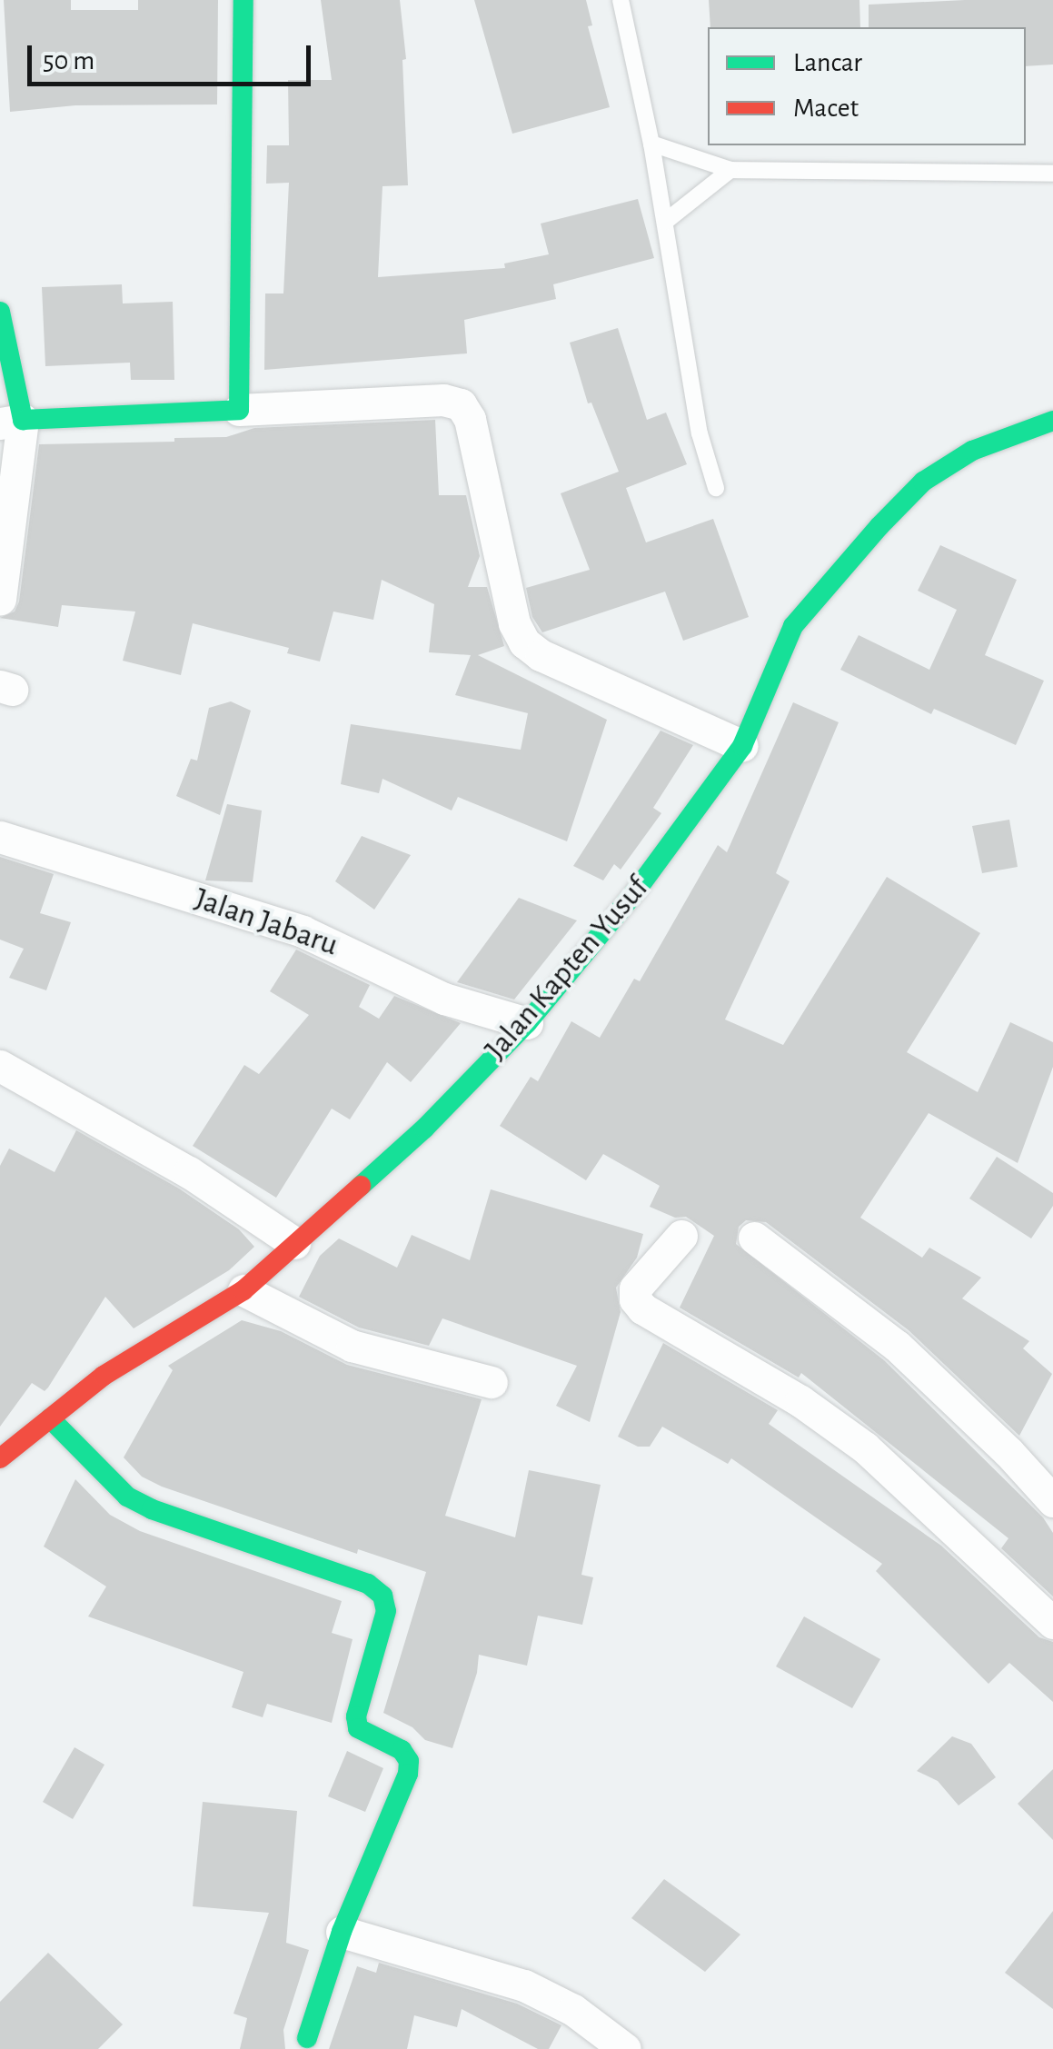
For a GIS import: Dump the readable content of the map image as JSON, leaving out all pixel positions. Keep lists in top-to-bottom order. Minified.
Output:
{"streets":{"street":["Jalan Jabaru","Jalan Kapten Yusuf"]},"crossings":[["Jalan Jabaru","Jalan Kapten Yusuf"]],"legend":["Lancar","Macet"],"scale_bar":"50 m"}
